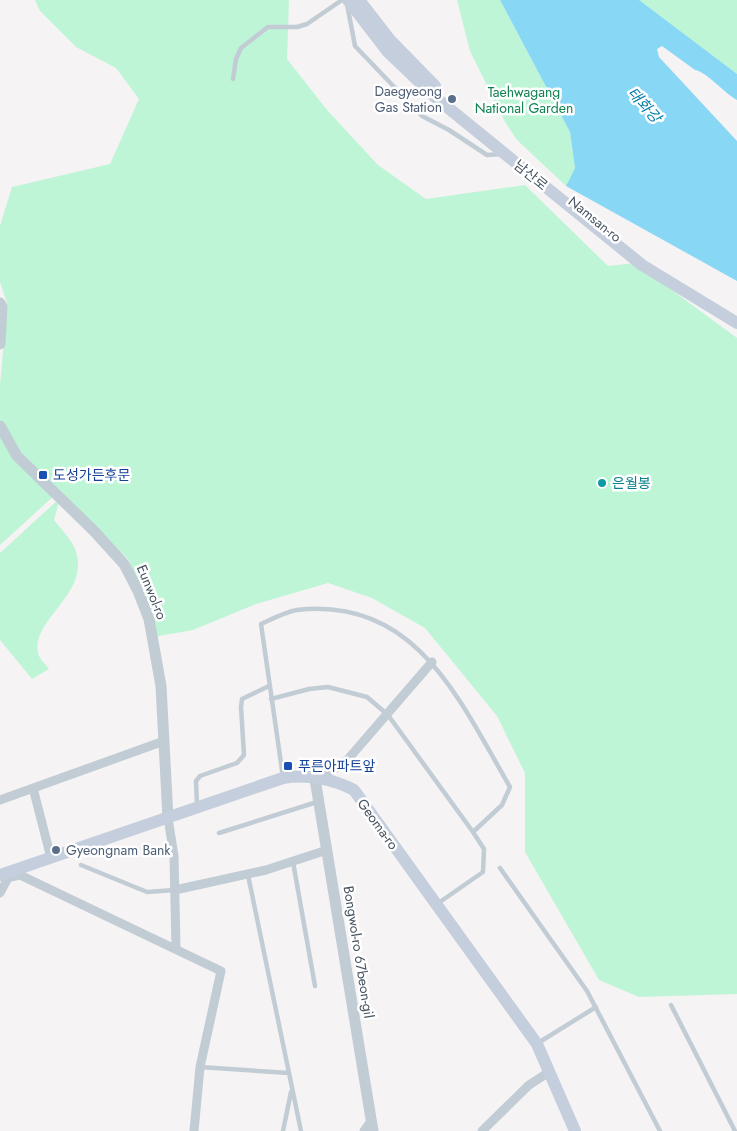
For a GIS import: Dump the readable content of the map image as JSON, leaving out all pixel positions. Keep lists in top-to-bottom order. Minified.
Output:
{"streets":{"main road":["남산로","Namsan-ro","Geoma-ro"],"street":["Eunwol-ro","Bongwol-ro 67beon-gil"]},"crossings":[["Eunwol-ro","Geoma-ro"],["Geoma-ro","Bongwol-ro 67beon-gil"]],"water":["태화강"],"parks":["Taehwagang National Garden"],"places":{"other":["Daegyeong Gas Station","은월봉","Gyeongnam Bank"],"transit":["도성가든후문","푸른아파트앞"]}}
